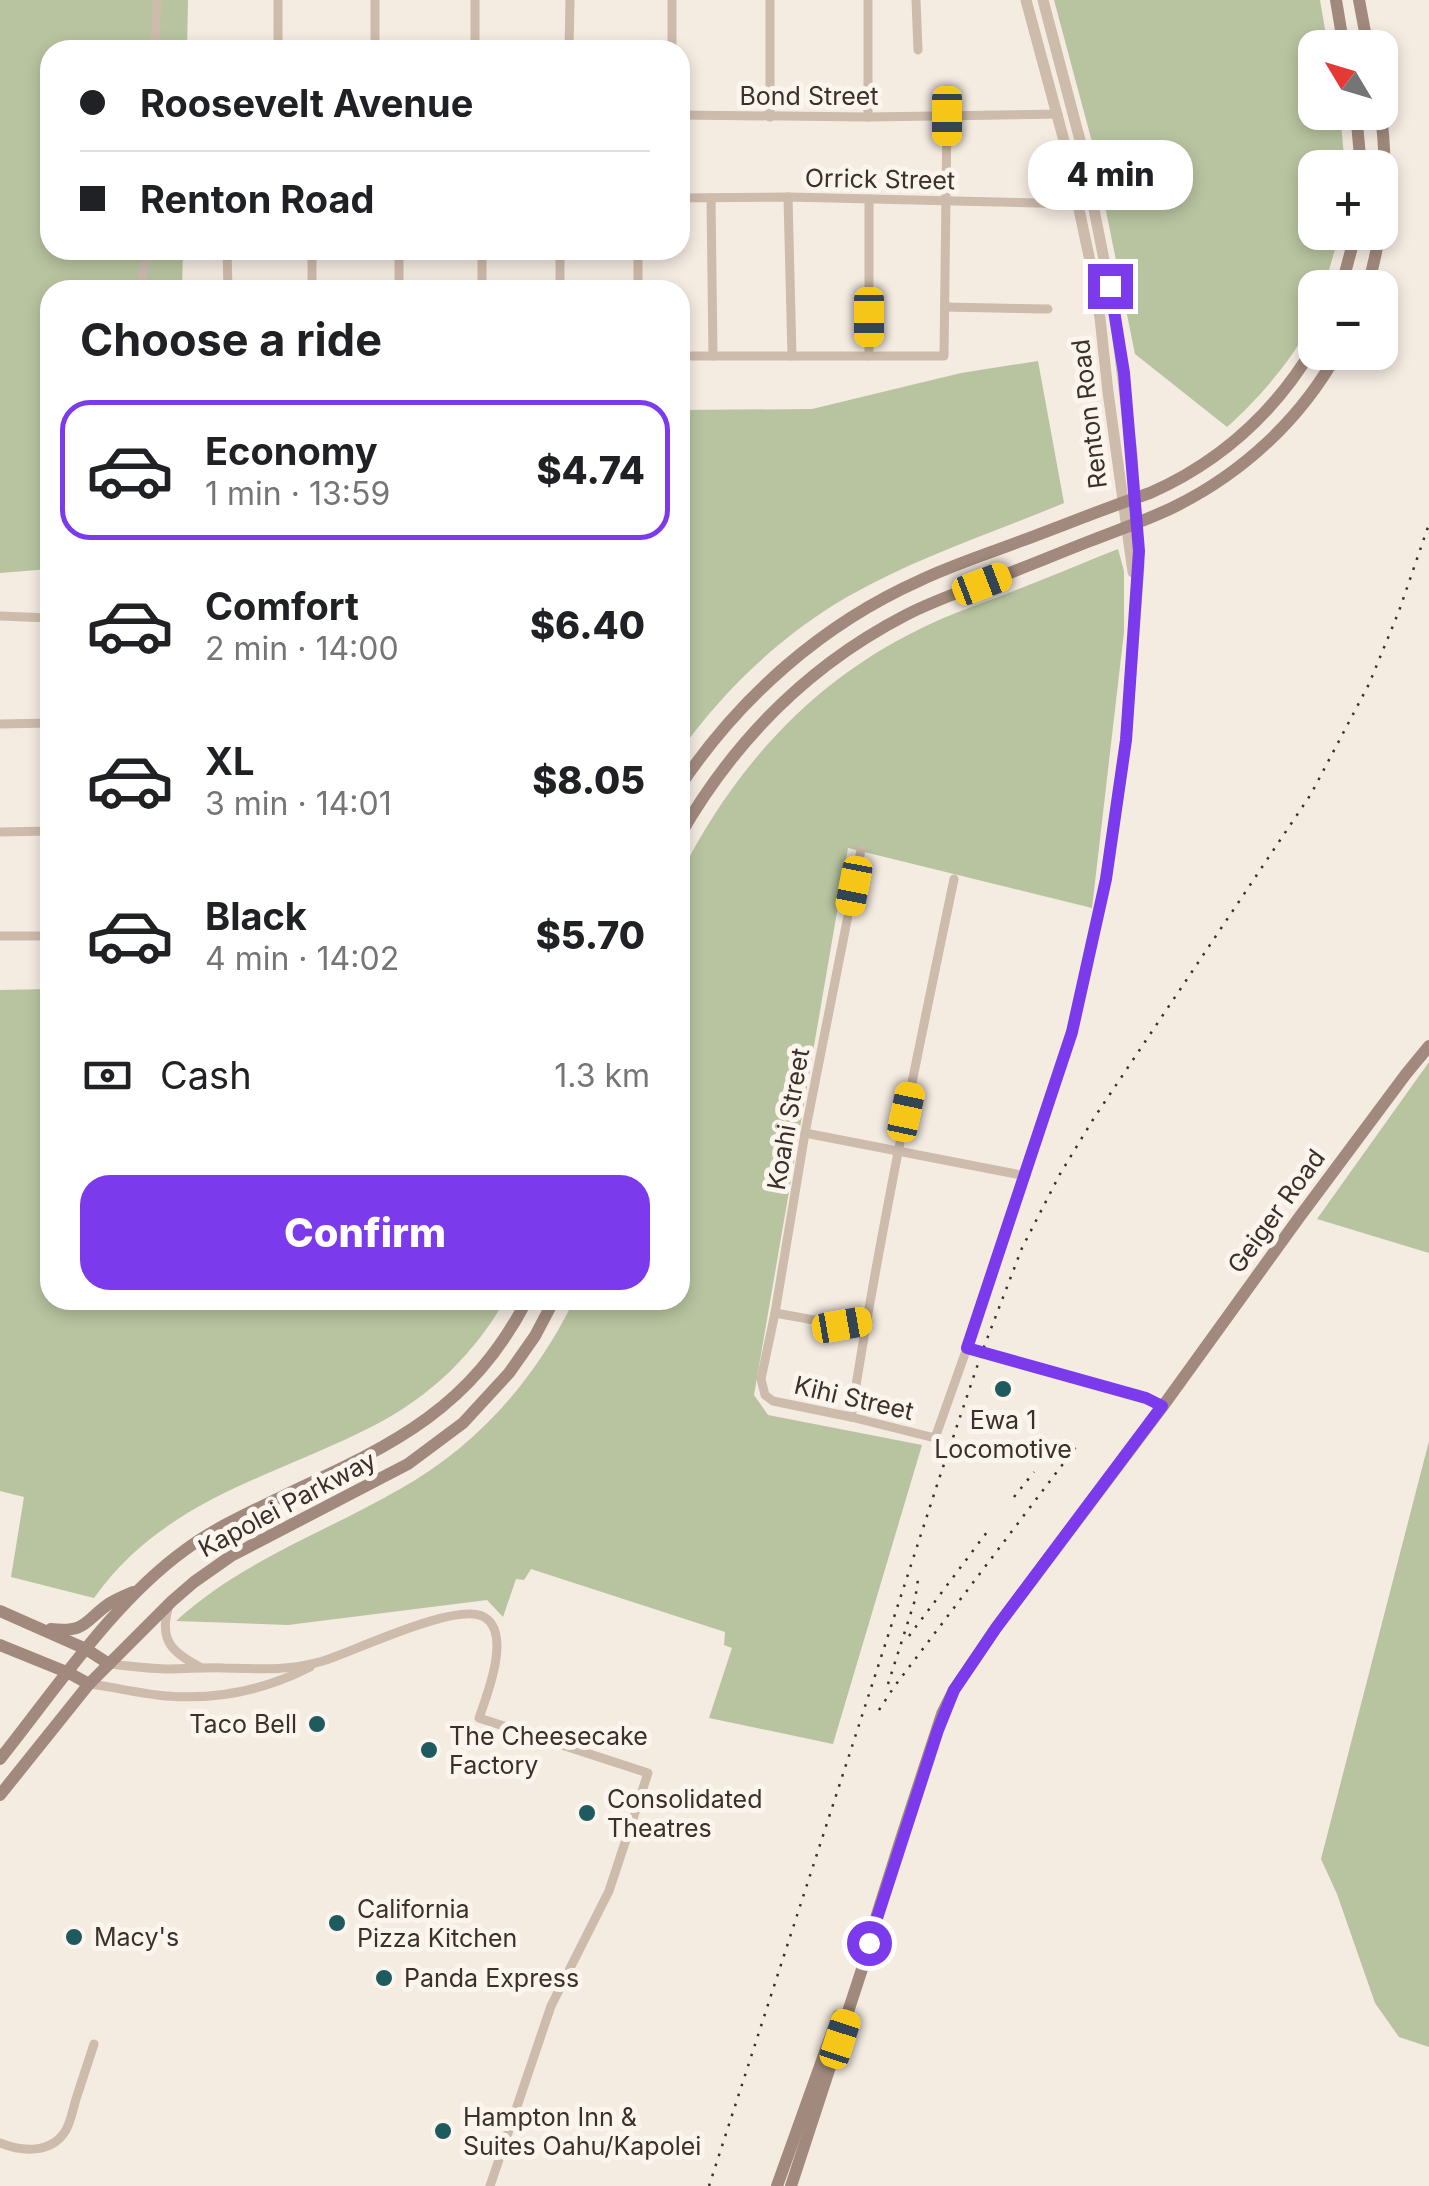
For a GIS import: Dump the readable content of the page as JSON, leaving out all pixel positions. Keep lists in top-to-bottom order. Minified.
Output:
{"streets":{"main road":["Geiger Road","Kapolei Parkway"],"street":["Bond Street","Orrick Street","Renton Road","Koahi Street","Kihi Street"]},"crossings":[["Bond Street","Renton Road"],["Orrick Street","Renton Road"],["Renton Road","Kihi Street"],["Koahi Street","Kihi Street"]],"places":["Ewa 1 Locomotive","Taco Bell","The Cheesecake Factory","Consolidated Theatres","California Pizza Kitchen","Macy's","Panda Express","Hampton Inn & Suites Oahu/Kapolei"],"north":"top left","page":{"map_buttons":["+","−"],"banner":["Roosevelt Avenue","Renton Road"],"bubble":"4 min","heading":"Choose a ride","list":[{"name":"Economy","note":"1 min · 13:59","value":"$4.74"},{"name":"Comfort","note":"2 min · 14:00","value":"$6.40"},{"name":"XL","note":"3 min · 14:01","value":"$8.05"},{"name":"Black","note":"4 min · 14:02","value":"$5.70"}],"pay":["Cash","1.3 km"],"buttons":"Confirm"}}
